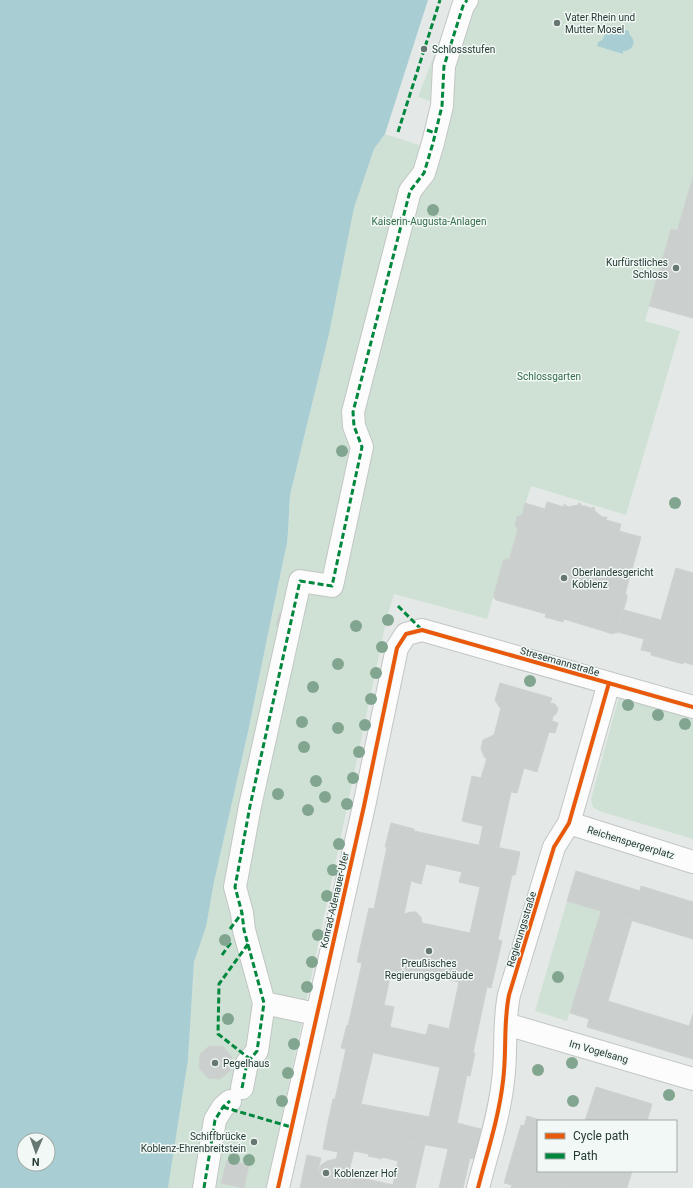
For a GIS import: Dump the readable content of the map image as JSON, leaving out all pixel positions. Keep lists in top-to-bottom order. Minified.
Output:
{"streets":{"street":["Stresemannstraße","Reichenspergerplatz","Konrad-Adenauer-Ufer","Regierungsstraße","Im Vogelsang"]},"crossings":[["Stresemannstraße","Konrad-Adenauer-Ufer"],["Stresemannstraße","Regierungsstraße"],["Reichenspergerplatz","Regierungsstraße"],["Regierungsstraße","Im Vogelsang"]],"parks":["Kaiserin-Augusta-Anlagen","Schlossgarten"],"places":["Vater Rhein und Mutter Mosel","Schlossstufen","Kurfürstliches Schloss","Oberlandesgericht Koblenz","Preußisches Regierungsgebäude","Pegelhaus","Schiffbrücke Koblenz-Ehrenbreitstein","Koblenzer Hof"],"legend":["Cycle path","Path"],"north":"bottom"}
